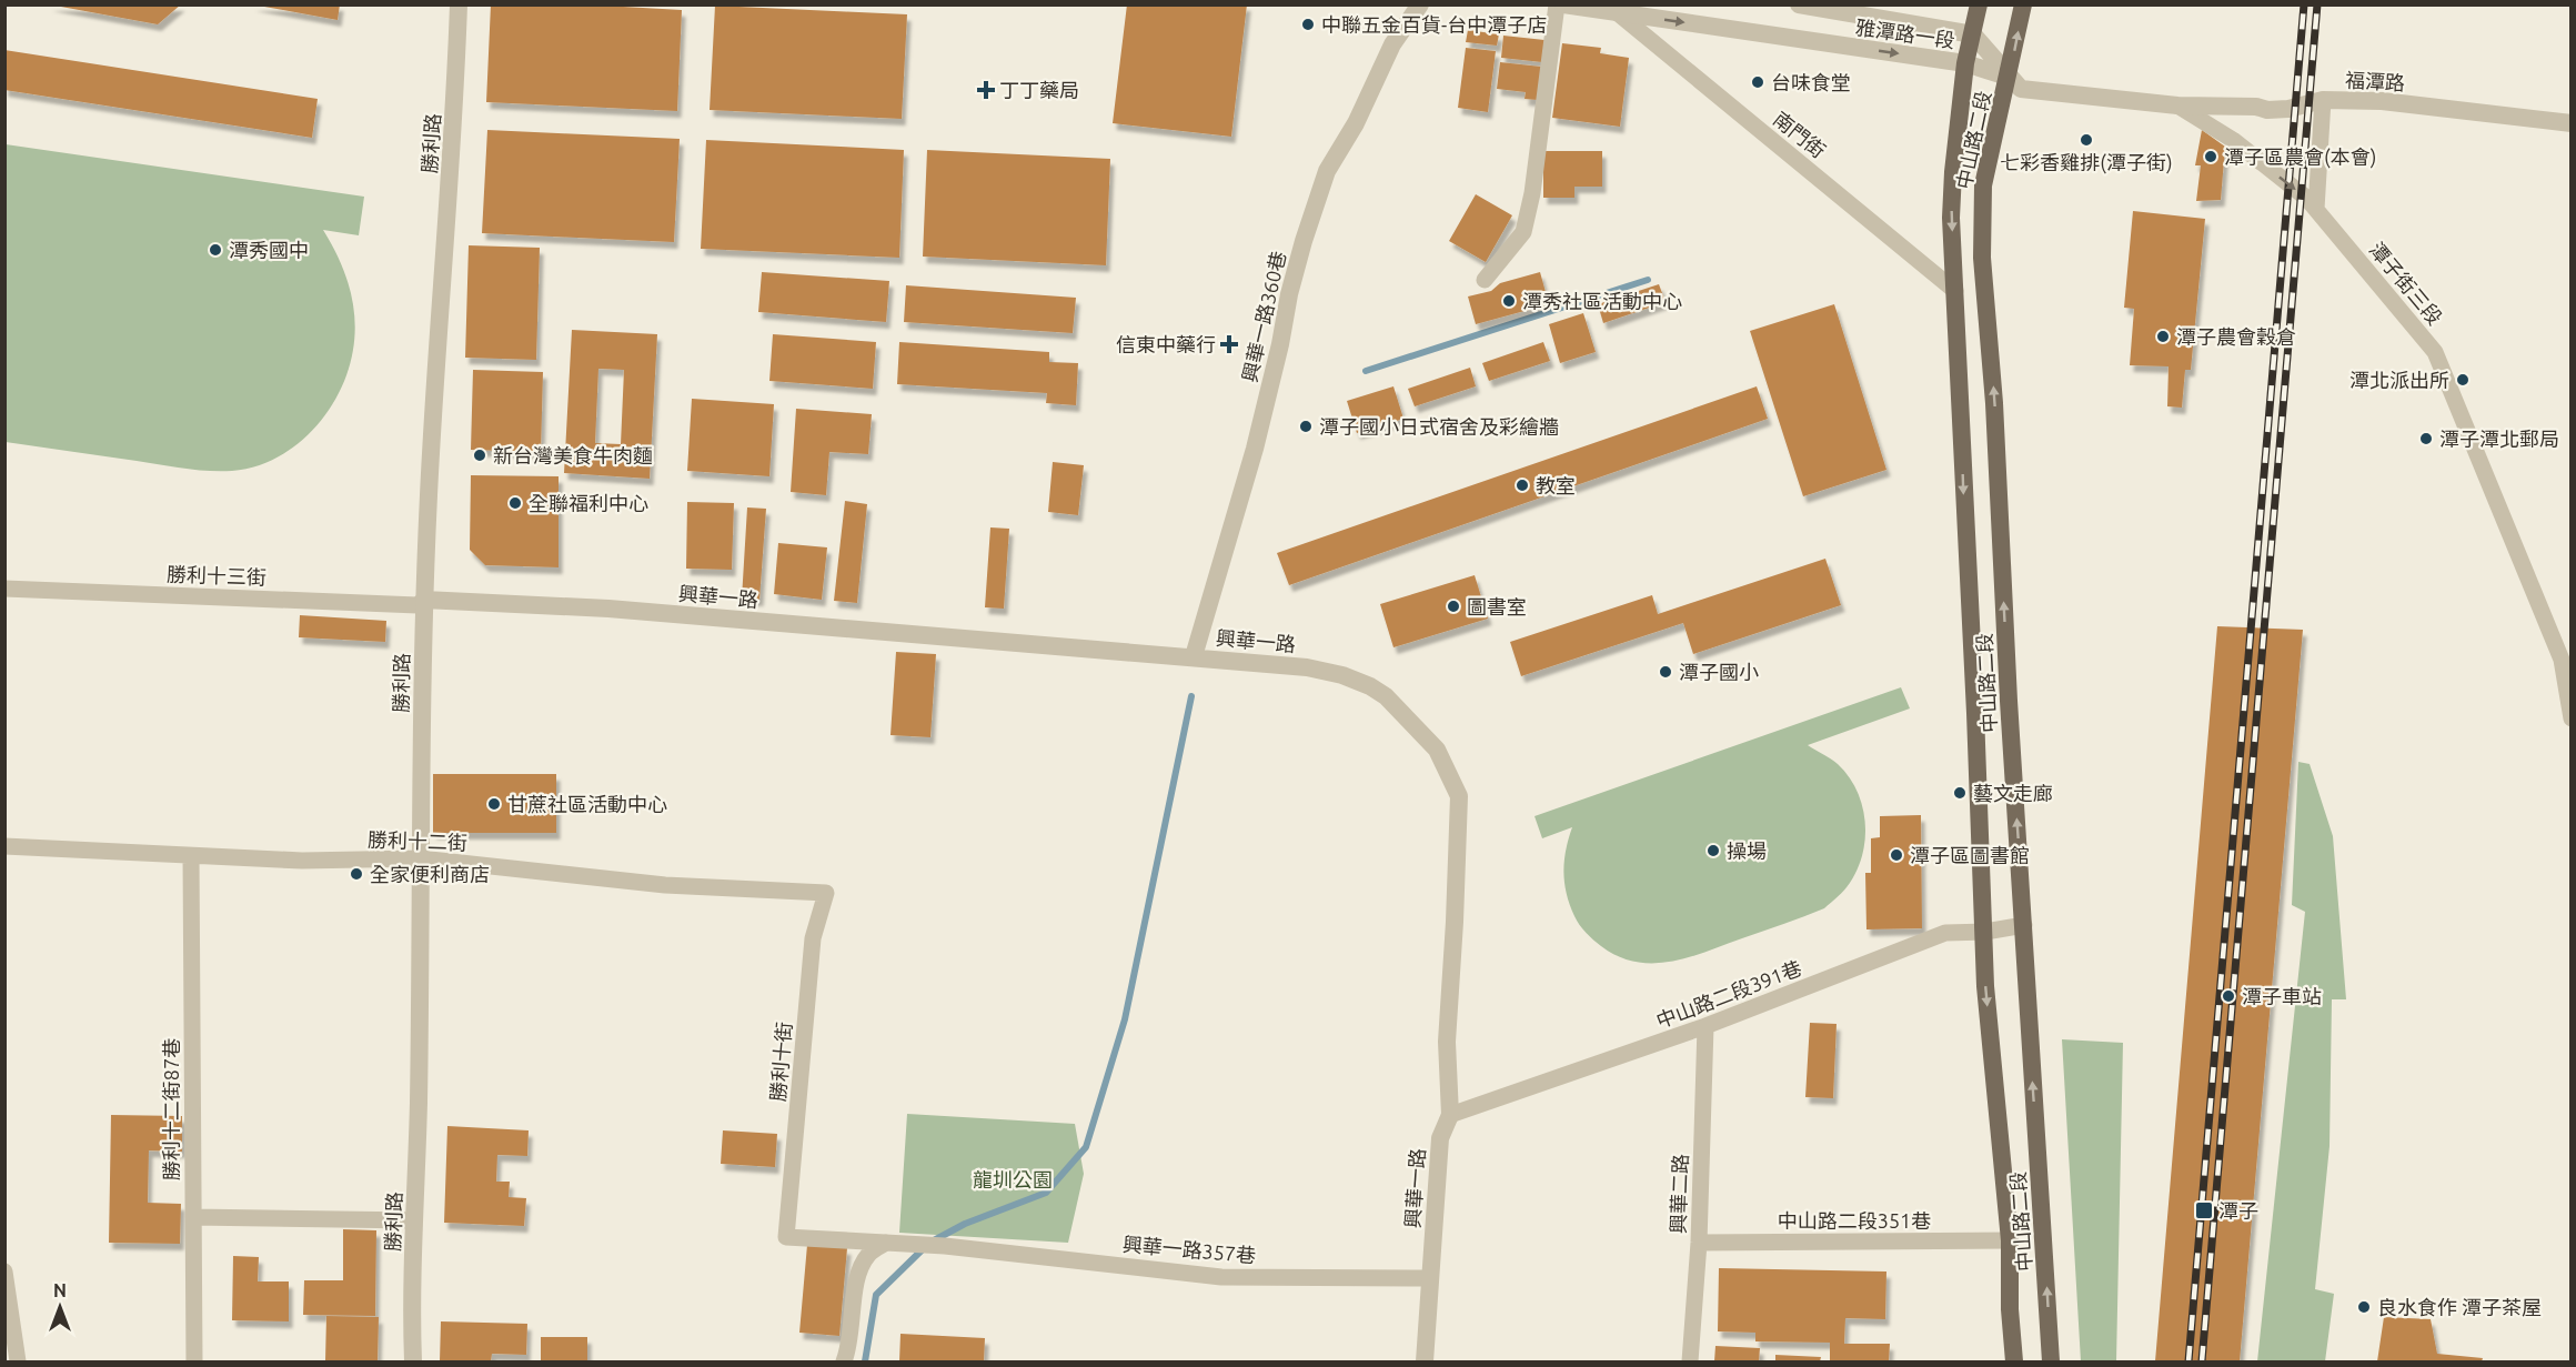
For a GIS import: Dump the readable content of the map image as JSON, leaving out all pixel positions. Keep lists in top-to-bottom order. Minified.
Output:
{"streets":{"main road":["中山路二段"],"street":["雅潭路一段","福潭路","南門街","勝利路","潭子街三段","興華一路360巷","勝利十三街","興華一路","勝利十二街","中山路二段391巷","勝利十街","勝利十二街87巷","興華二路","中山路二段351巷","興華一路357巷"]},"crossings":[["雅潭路一段","南門街"],["雅潭路一段","中山路二段"],["雅潭路一段","潭子街三段"],["福潭路","潭子街三段"],["南門街","中山路二段"],["中山路二段","潭子街三段"],["中山路二段","中山路二段391巷"],["中山路二段","中山路二段351巷"],["勝利路","勝利十三街"],["勝利路","興華一路"],["勝利路","勝利十二街"],["興華一路360巷","興華一路"],["勝利十三街","興華一路"],["興華一路","中山路二段391巷"],["興華一路","興華一路357巷"],["勝利十二街","勝利十街"],["勝利十二街","勝利十二街87巷"],["中山路二段391巷","興華二路"],["勝利十街","興華一路357巷"],["興華二路","中山路二段351巷"]],"parks":["龍圳公園"],"places":{"other":["中聯五金百貨-台中潭子店","台味食堂","七彩香雞排(潭子街)","潭子區農會(本會)","潭秀國中","潭秀社區活動中心","潭子農會穀倉","潭北派出所","潭子國小日式宿舍及彩繪牆","潭子潭北郵局","新台灣美食牛肉麵","教室","全聯福利中心","圖書室","潭子國小","藝文走廊","甘蔗社區活動中心","操場","潭子區圖書館","全家便利商店","潭子車站","良水食作 潭子茶屋"],"health":["丁丁藥局","信東中藥行"],"transit":["潭子"]},"north":"top"}
